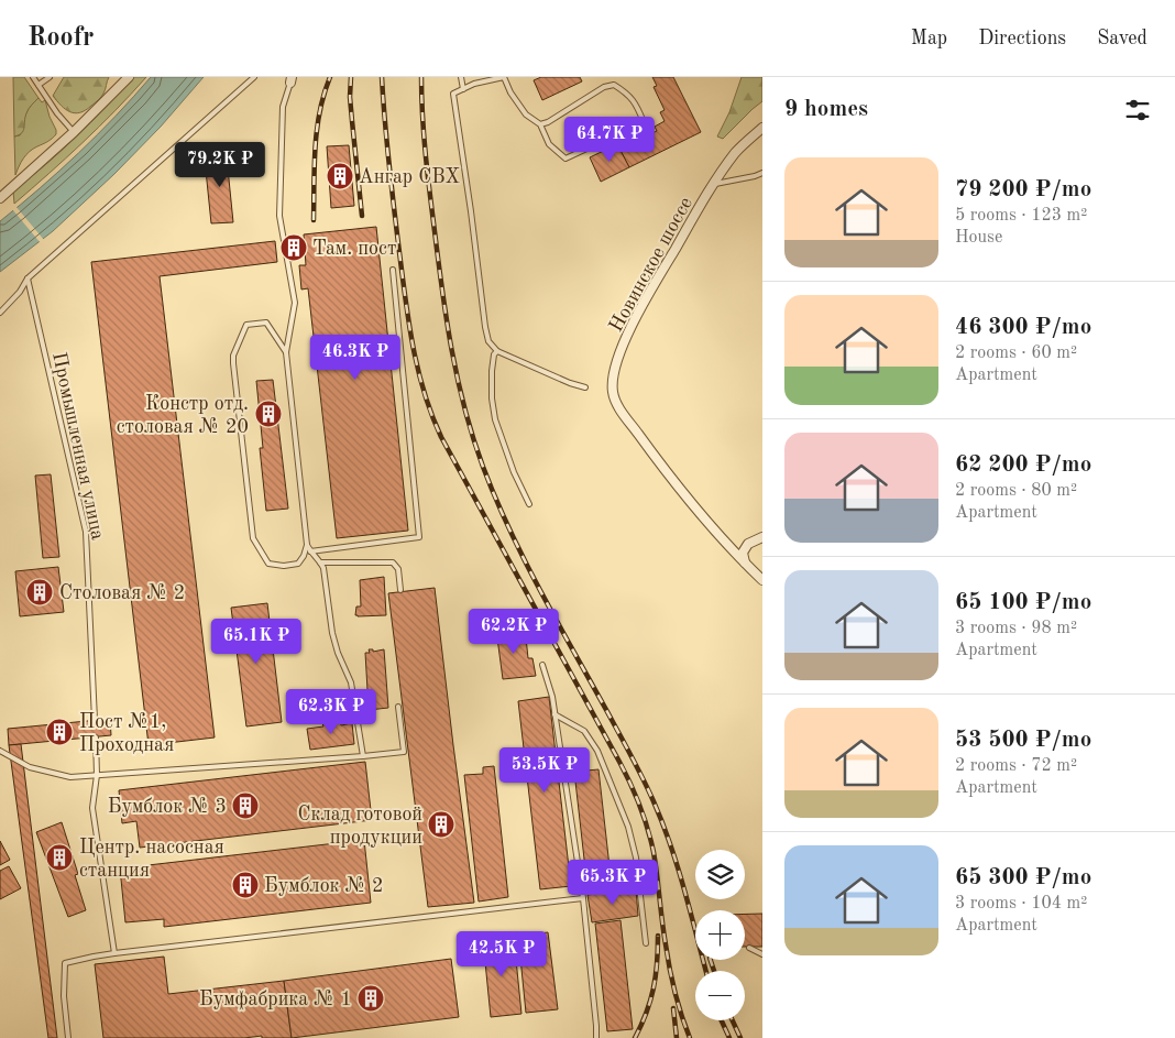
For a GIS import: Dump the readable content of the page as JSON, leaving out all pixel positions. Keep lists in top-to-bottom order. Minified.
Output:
{"streets":{"street":["Новинское шоссе"],"lane":["Промышленная улица"]},"places":{"building":["Ангар СВХ","Там. пост","Констр отд. столовая № 20","Столовая № 2","Пост №1, Проходная","Бумблок № 3","Склад готовой продукции","Центр. насосная станция","Бумблок № 2","Бумфабрика № 1"]},"page":{"header":"Roofr","nav":["Map","Directions","Saved"],"heading":"9 homes","price":["64.7K ₽","79.2K ₽","46.3K ₽","62.2K ₽","65.1K ₽","62.3K ₽","53.5K ₽","65.3K ₽","42.5K ₽"],"list":[{"name":"79 200 ₽/mo","note":"5 rooms · 123 m² · House"},{"name":"46 300 ₽/mo","note":"2 rooms · 60 m² · Apartment"},{"name":"62 200 ₽/mo","note":"2 rooms · 80 m² · Apartment"},{"name":"65 100 ₽/mo","note":"3 rooms · 98 m² · Apartment"},{"name":"53 500 ₽/mo","note":"2 rooms · 72 m² · Apartment"},{"name":"65 300 ₽/mo","note":"3 rooms · 104 m² · Apartment"}],"map_buttons":["+","−"]}}
